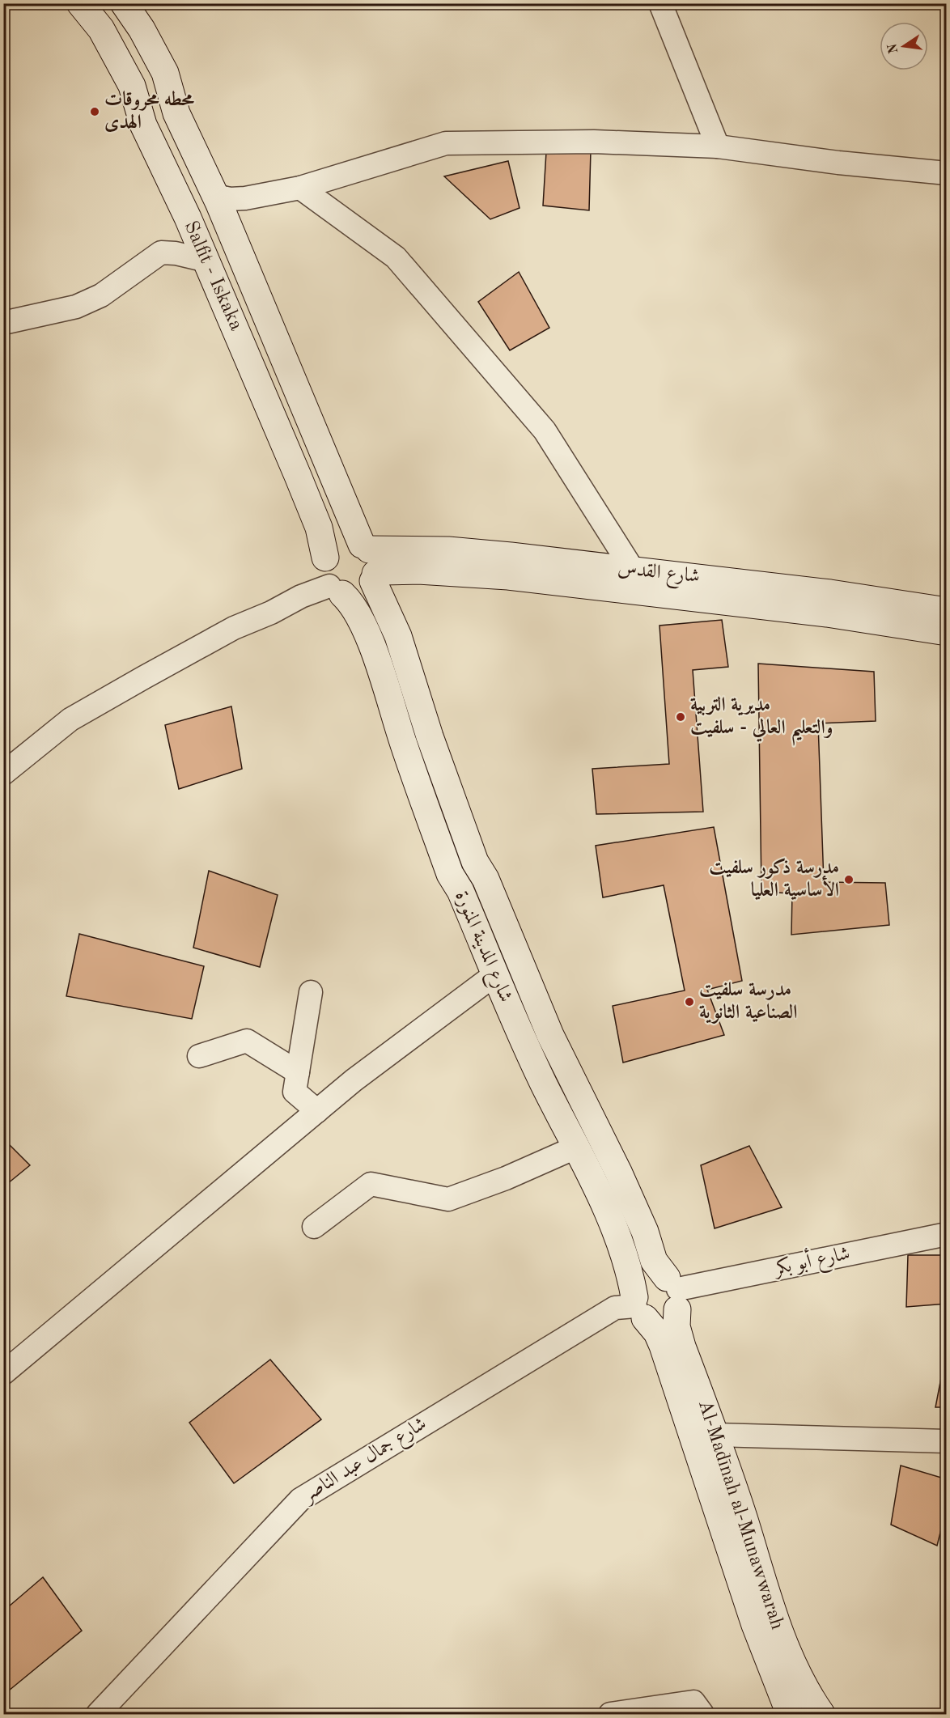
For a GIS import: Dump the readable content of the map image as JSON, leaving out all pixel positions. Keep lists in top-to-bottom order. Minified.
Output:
{"streets":{"main road":["Salfit - Iskaka","شارع القدس","شارع المدينة المنورة","Al-Madīnah al-Munawwarah"],"street":["شارع أبو بكر","شارع جمال عبد الناصر"]},"crossings":[["Salfit - Iskaka","شارع القدس"],["Salfit - Iskaka","شارع المدينة المنورة"],["شارع القدس","شارع المدينة المنورة"],["شارع المدينة المنورة","شارع أبو بكر"],["شارع المدينة المنورة","شارع جمال عبد الناصر"],["شارع المدينة المنورة","Al-Madīnah al-Munawwarah"],["شارع أبو بكر","شارع جمال عبد الناصر"],["شارع أبو بكر","Al-Madīnah al-Munawwarah"],["شارع جمال عبد الناصر","Al-Madīnah al-Munawwarah"]],"places":["محطه محروقات الهدى","مديرية التربية والتعليم العالي - سلفيت","مدرسة ذكور سلفيت الأساسية العليا","مدرسة سلفيت الصناعية الثانوية"],"north":"left"}
